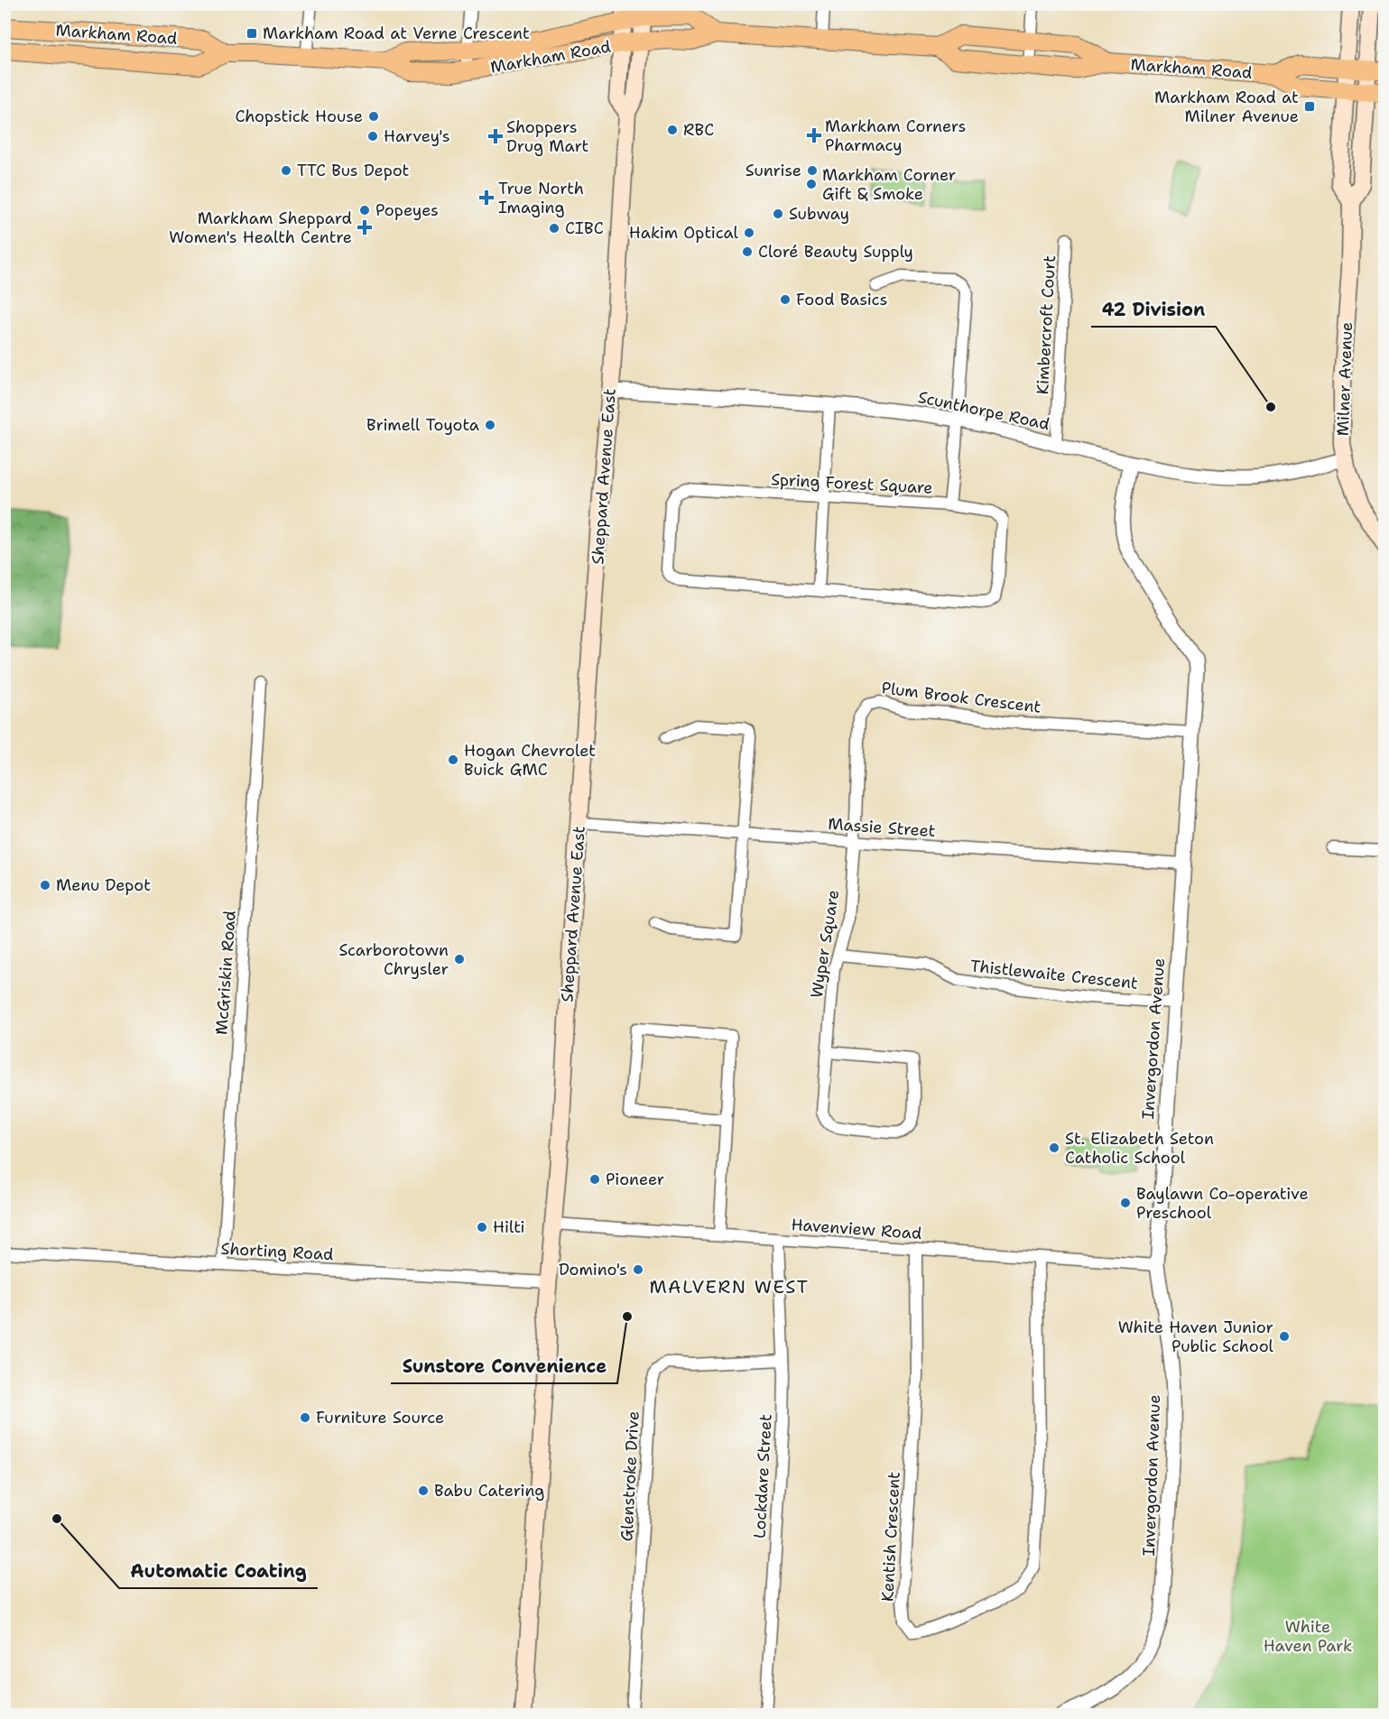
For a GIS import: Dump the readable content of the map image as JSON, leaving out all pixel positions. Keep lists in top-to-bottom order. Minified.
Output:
{"streets":{"main road":["Markham Road","Milner Avenue","Sheppard Avenue East"],"street":["Kimbercroft Court","Scunthorpe Road","Spring Forest Square","Plum Brook Crescent","Massie Street","Wyper Square","McGriskin Road","Thistlewaite Crescent","Invergordon Avenue","Havenview Road","Shorting Road","Glenstroke Drive","Lockdare Street","Kentish Crescent"]},"crossings":[["Markham Road","Milner Avenue"],["Markham Road","Sheppard Avenue East"],["Kimbercroft Court","Scunthorpe Road"],["Milner Avenue","Scunthorpe Road"],["Scunthorpe Road","Sheppard Avenue East"],["Scunthorpe Road","Invergordon Avenue"],["Sheppard Avenue East","Massie Street"],["Sheppard Avenue East","Havenview Road"],["Sheppard Avenue East","Shorting Road"],["Plum Brook Crescent","Massie Street"],["Plum Brook Crescent","Wyper Square"],["Plum Brook Crescent","Invergordon Avenue"],["Massie Street","Wyper Square"],["Massie Street","Invergordon Avenue"],["Wyper Square","Thistlewaite Crescent"],["McGriskin Road","Shorting Road"],["Thistlewaite Crescent","Invergordon Avenue"],["Invergordon Avenue","Havenview Road"],["Havenview Road","Lockdare Street"],["Havenview Road","Kentish Crescent"],["Glenstroke Drive","Lockdare Street"]],"districts":["MALVERN WEST"],"parks":["White Haven Park"],"places":{"transit":["Markham Road at Verne Crescent","Markham Road at Milner Avenue"],"other":["Chopstick House","RBC","Harvey's","TTC Bus Depot","Sunrise","Markham Corner Gift & Smoke","Popeyes","Subway","CIBC","Hakim Optical","Cloré Beauty Supply","Food Basics","42 Division","Brimell Toyota","Hogan Chevrolet Buick GMC","Menu Depot","Scarborotown Chrysler","St. Elizabeth Seton Catholic School","Pioneer","Baylawn Co-operative Preschool","Hilti","Domino's","Sunstore Convenience","White Haven Junior Public School","Furniture Source","Babu Catering","Automatic Coating"],"health":["Markham Corners Pharmacy","Shoppers Drug Mart","True North Imaging","Markham Sheppard Women's Health Centre"]}}
